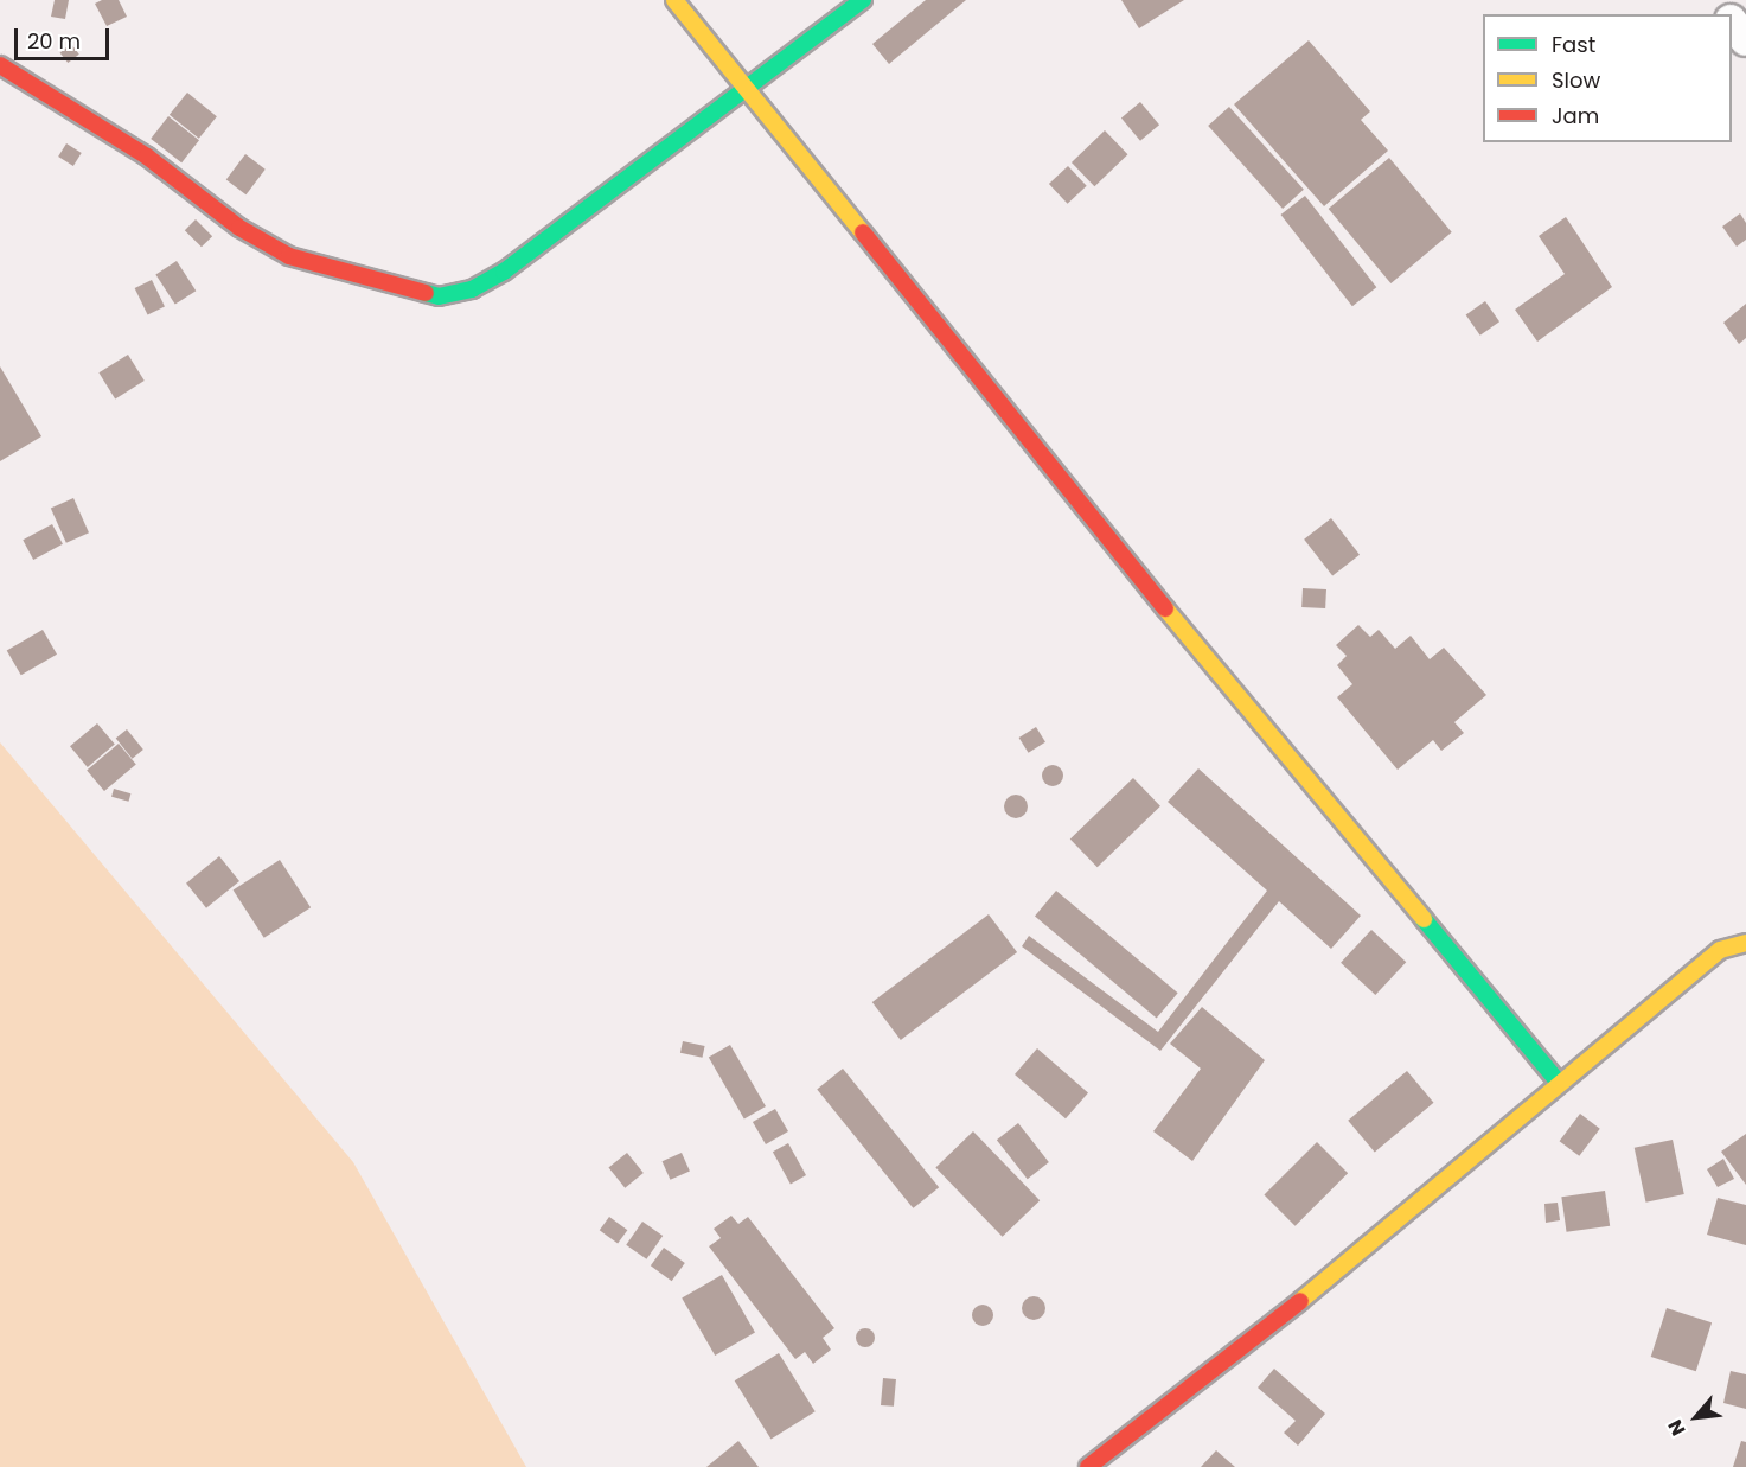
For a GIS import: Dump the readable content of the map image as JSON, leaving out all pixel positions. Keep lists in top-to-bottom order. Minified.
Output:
{"legend":["Fast","Slow","Jam"],"scale_bar":"20 m","north":"bottom left"}
